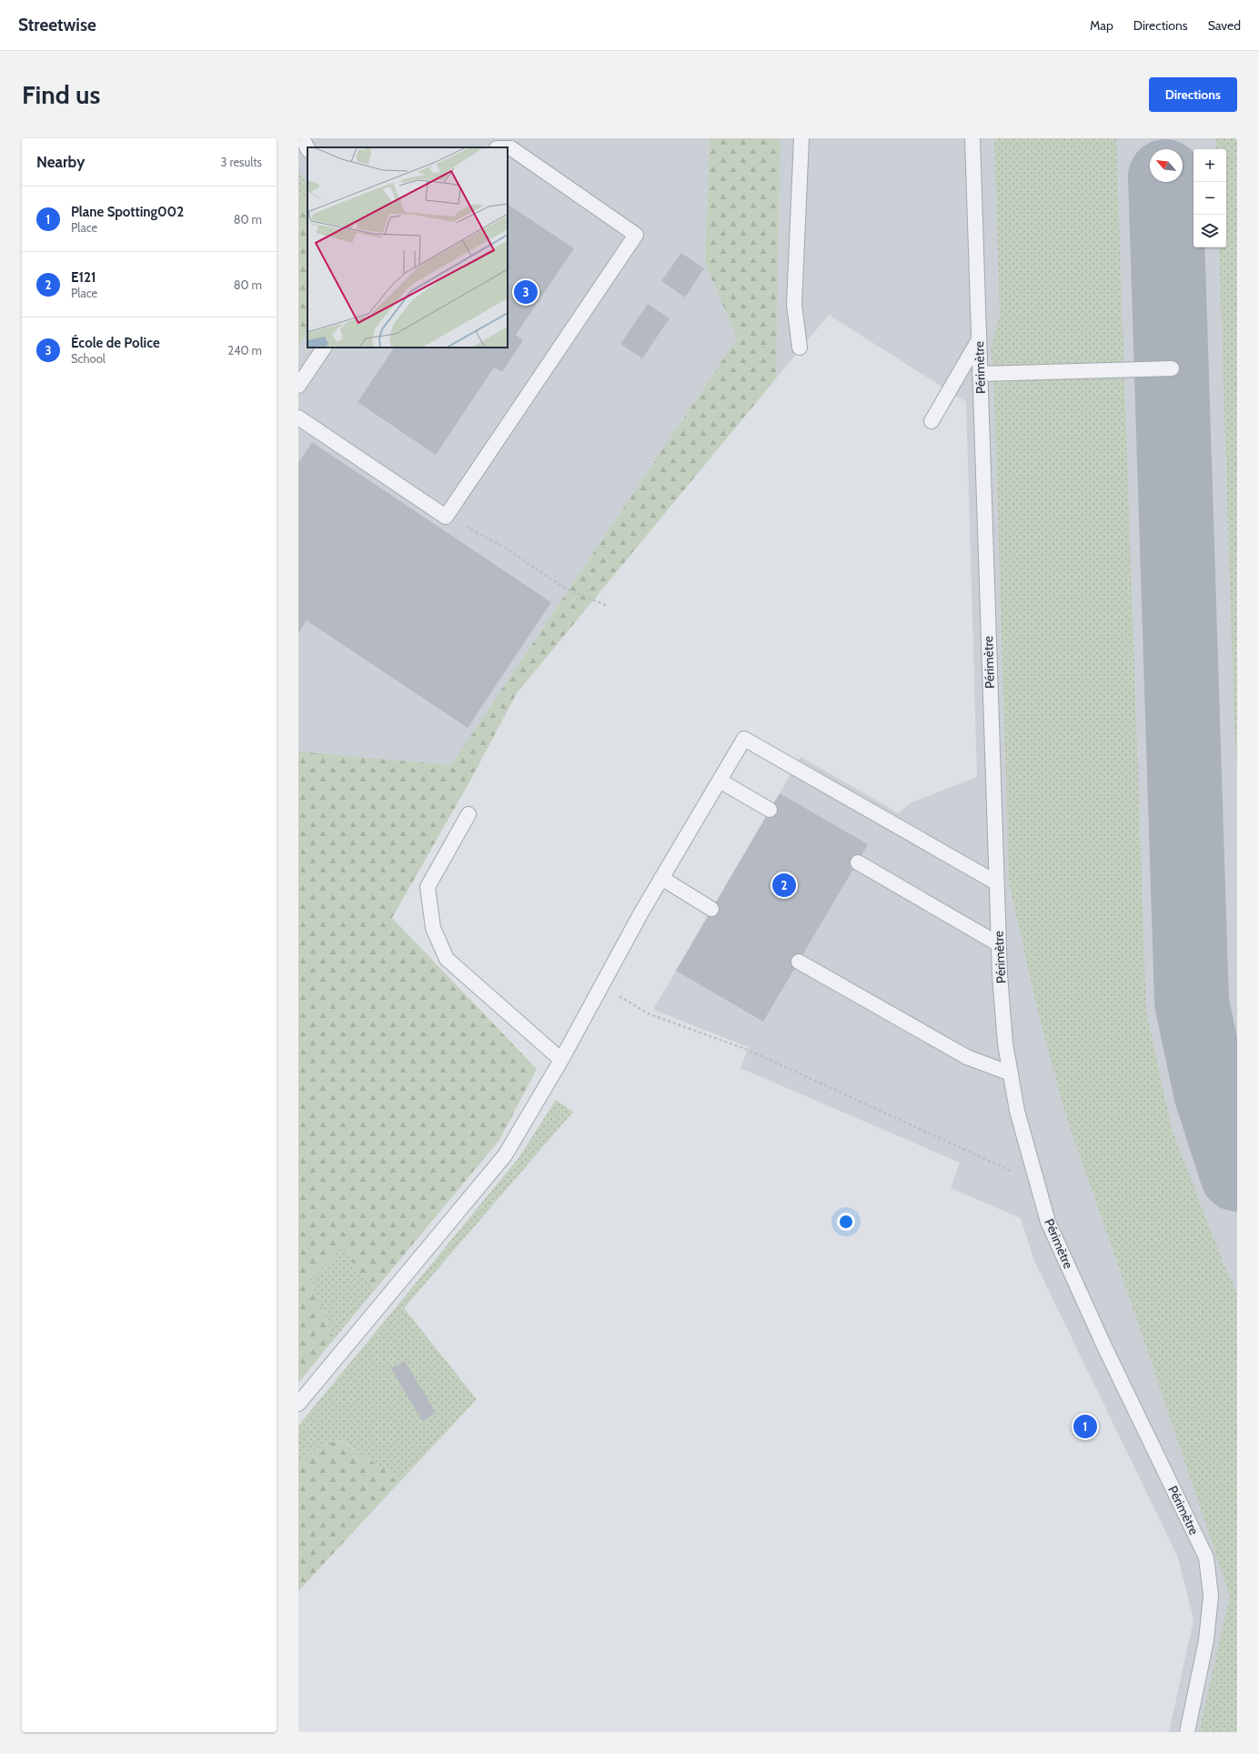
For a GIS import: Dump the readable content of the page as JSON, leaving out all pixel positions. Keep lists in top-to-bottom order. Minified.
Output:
{"streets":{"lane":["Périmètre"]},"north":"top left","page":{"header":"Streetwise","nav":["Map","Directions","Saved"],"buttons":"Directions","title":"Find us","heading":["Nearby","3 results"],"map_buttons":["+","−"],"list":[{"mark":"1","name":"Plane Spotting002","note":"Place","value":"80 m"},{"mark":"2","name":"E121","note":"Place","value":"80 m"},{"mark":"3","name":"École de Police","note":"School","value":"240 m"}],"pins":["3","2","1"]}}
